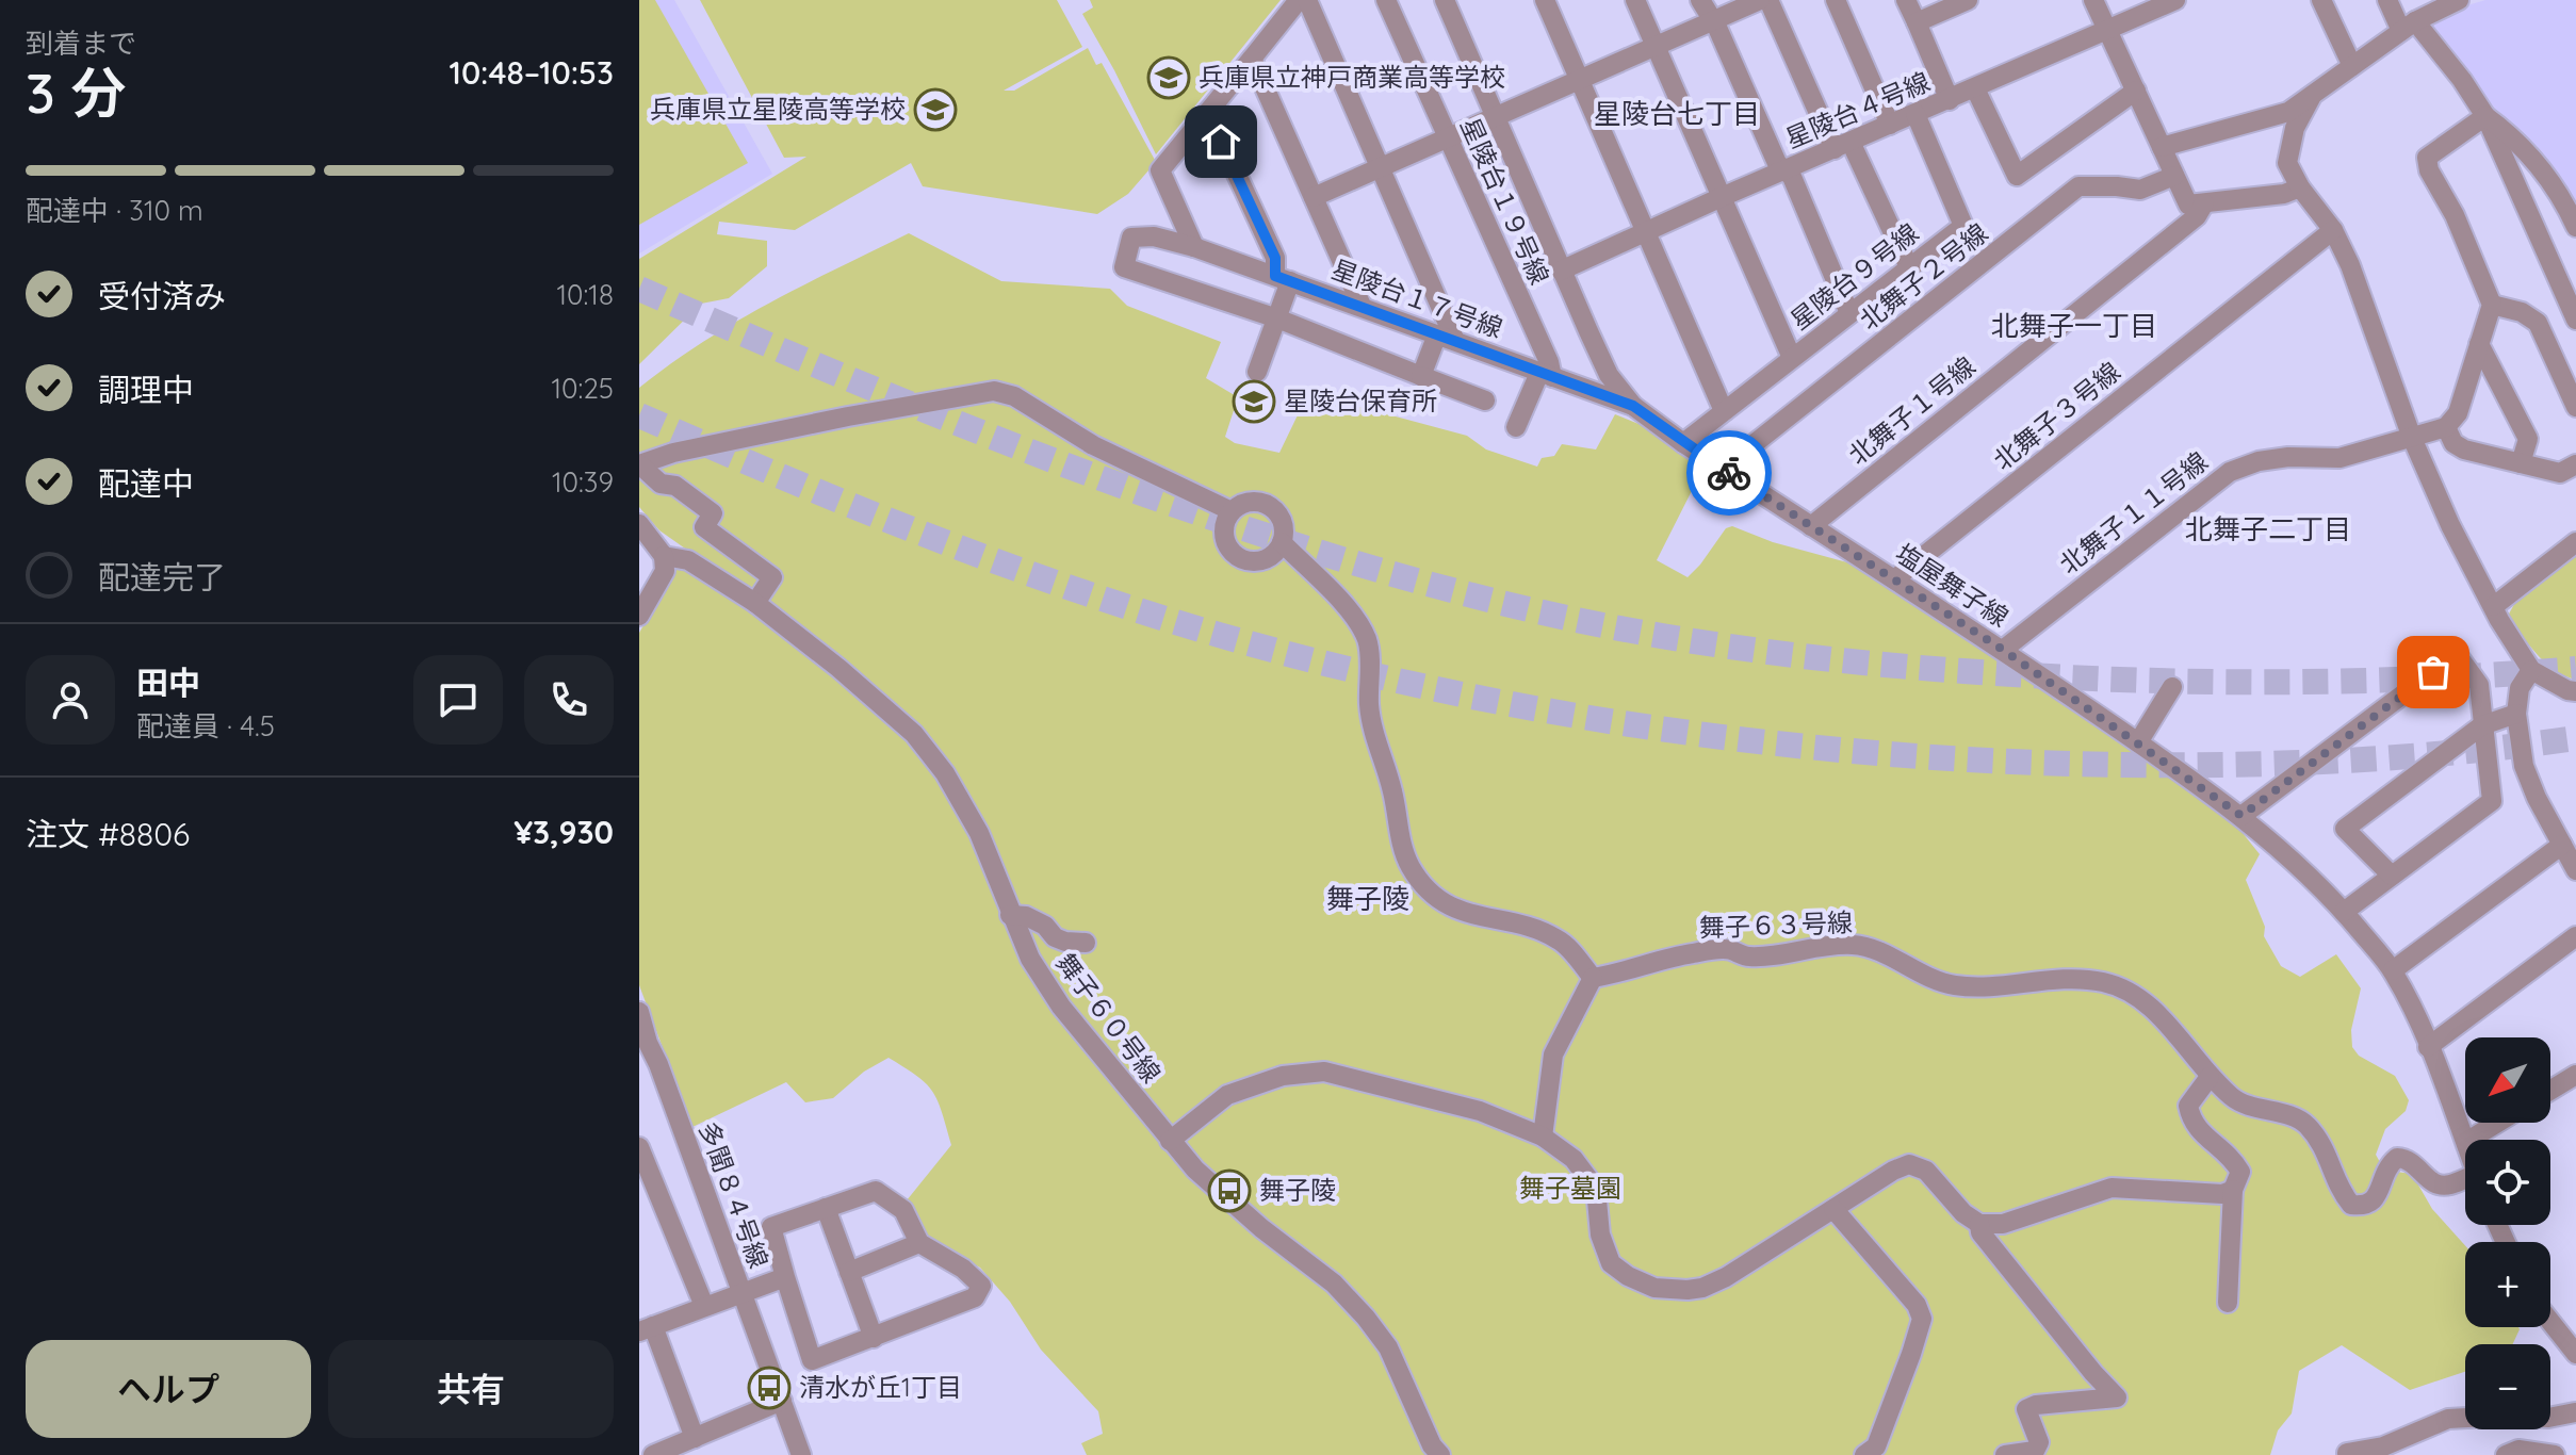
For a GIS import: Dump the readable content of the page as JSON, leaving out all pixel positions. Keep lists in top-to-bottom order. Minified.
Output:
{"streets":{"street":["星陵台４号線","星陵台１９号線","星陵台９号線","北舞子２号線","星陵台１７号線","北舞子１号線","北舞子３号線","北舞子１１号線","塩屋舞子線","舞子６３号線","舞子６０号線","多聞８４号線"]},"crossings":[["星陵台４号線","星陵台９号線"],["星陵台４号線","塩屋舞子線"],["星陵台１９号線","星陵台１７号線"],["星陵台９号線","塩屋舞子線"],["北舞子２号線","塩屋舞子線"],["星陵台１７号線","塩屋舞子線"],["北舞子１号線","塩屋舞子線"],["北舞子３号線","塩屋舞子線"],["北舞子１１号線","塩屋舞子線"]],"districts":["星陵台七丁目","北舞子一丁目","北舞子二丁目","舞子陵"],"parks":["舞子墓園"],"places":{"school or university":["兵庫県立神戸商業高等学校","兵庫県立星陵高等学校","星陵台保育所"],"bus stop":["舞子陵","清水が丘1丁目"]},"north":"bottom left","page":{"heading":["3 分","到着まで","10:48–10:53"],"panel":["田中","配達員 · 4.5","注文 #8806","¥3,930"],"bar":"配達中 · 310 m","list":[["受付済み","10:18"],["調理中","10:25"],["配達中","10:39"],"配達完了"],"map_buttons":["+","−"],"buttons":["ヘルプ","共有"]}}
